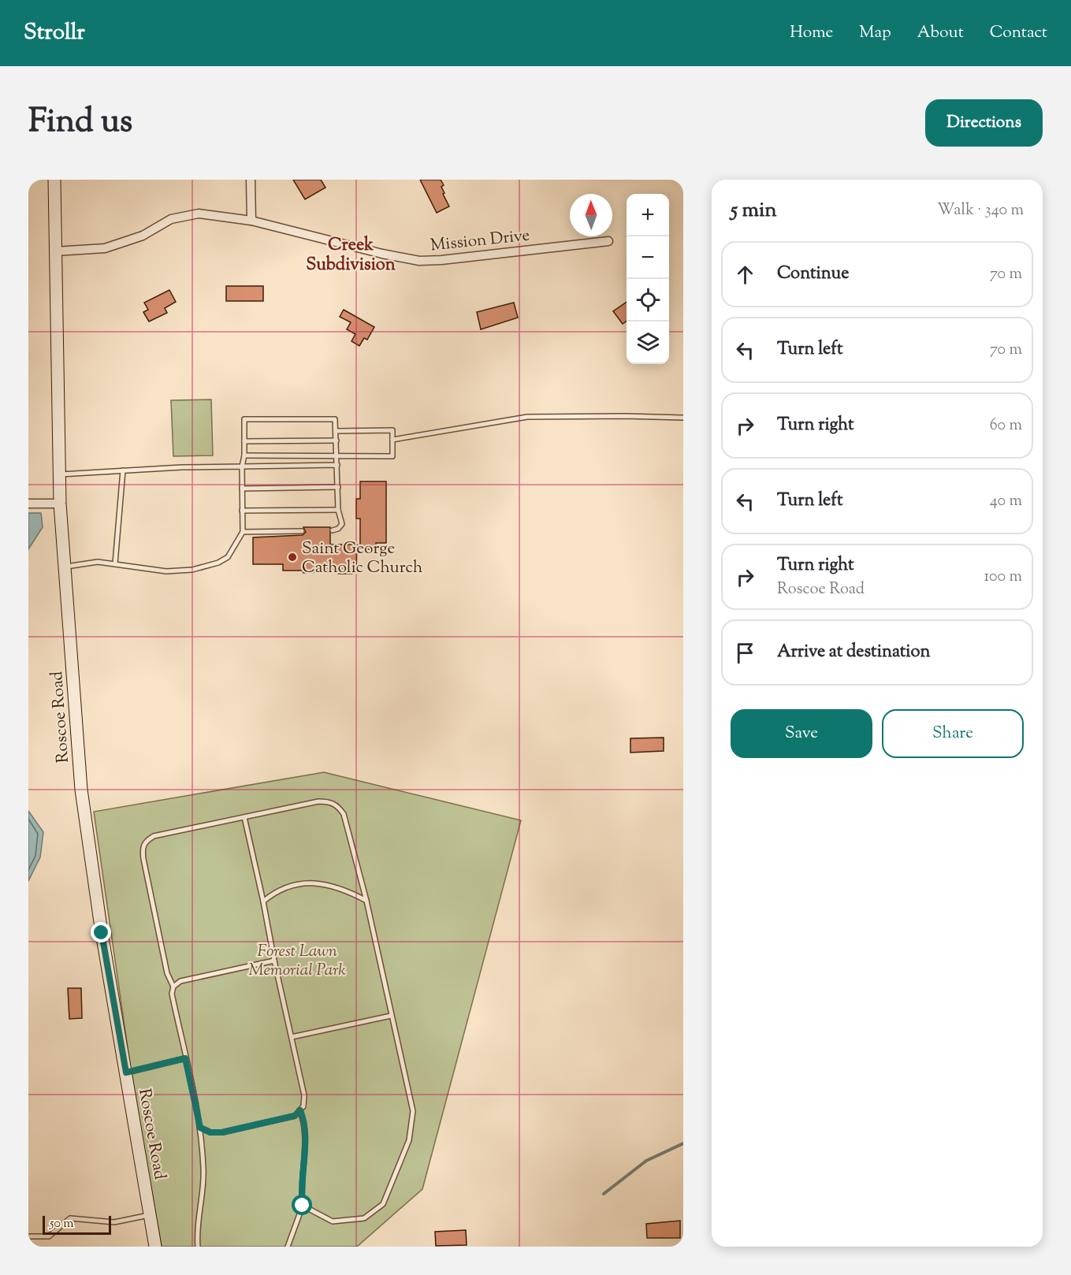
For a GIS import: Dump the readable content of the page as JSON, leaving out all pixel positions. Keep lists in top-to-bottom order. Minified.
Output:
{"streets":{"main road":["Roscoe Road"],"street":["Mission Drive"]},"crossings":[["Mission Drive","Roscoe Road"]],"districts":["Creek Subdivision"],"parks":["Forest Lawn Memorial Park"],"places":["Saint George Catholic Church"],"scale_bar":"50 m","north":"top","page":{"header":"Strollr","nav":["Home","Map","About","Contact"],"title":"Find us","buttons":["Directions",["Save","Share"]],"heading":["5 min","Walk · 340 m"],"map_buttons":["+","−"],"list":[["Continue","70 m"],["Turn left","70 m"],["Turn right","60 m"],["Turn left","40 m"],["Turn right","Roscoe Road","100 m"],"Arrive at destination"],"scale":"50 m"}}
